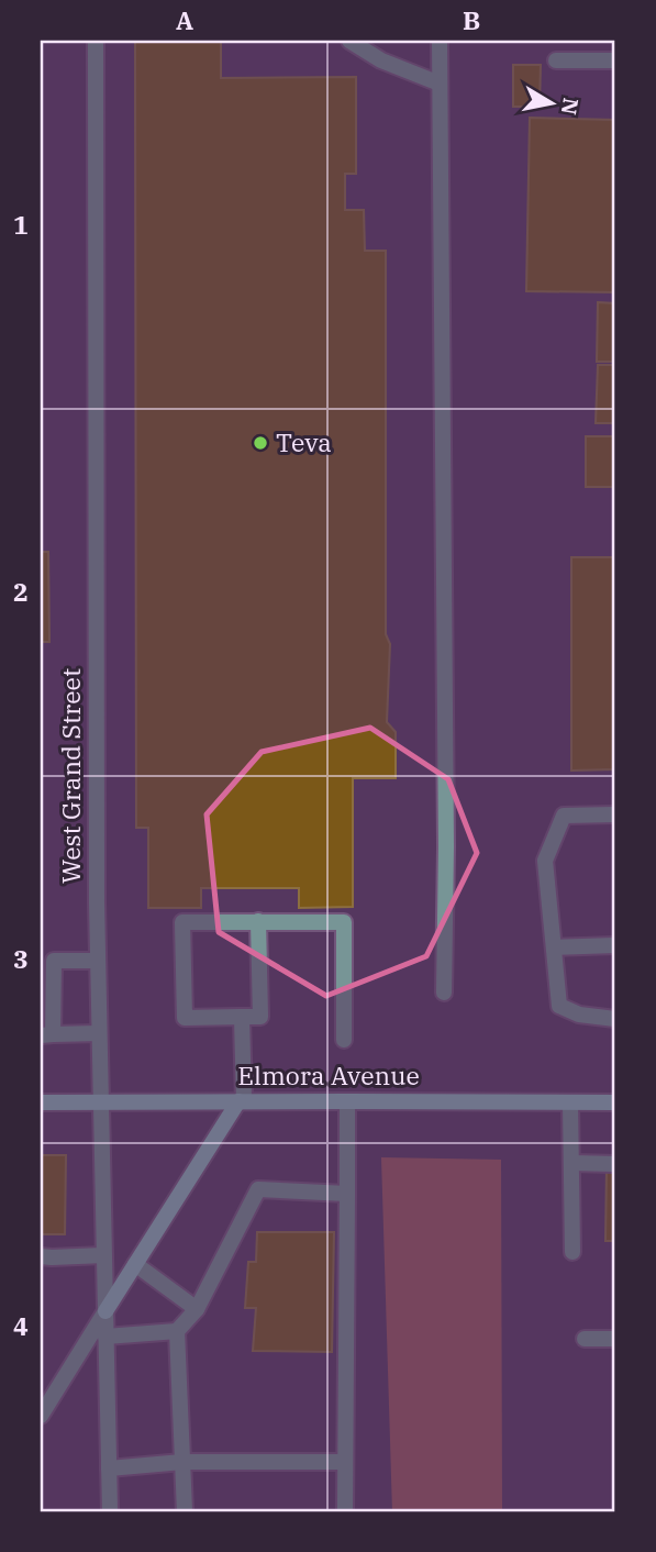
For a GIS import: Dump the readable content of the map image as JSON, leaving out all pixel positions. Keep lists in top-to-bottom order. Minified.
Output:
{"streets":{"main road":["Elmora Avenue"],"street":["West Grand Street"]},"crossings":[["West Grand Street","Elmora Avenue"]],"places":["Teva"],"north":"right","grid":{"columns":["A","B"],"rows":["1","2","3","4"]}}
